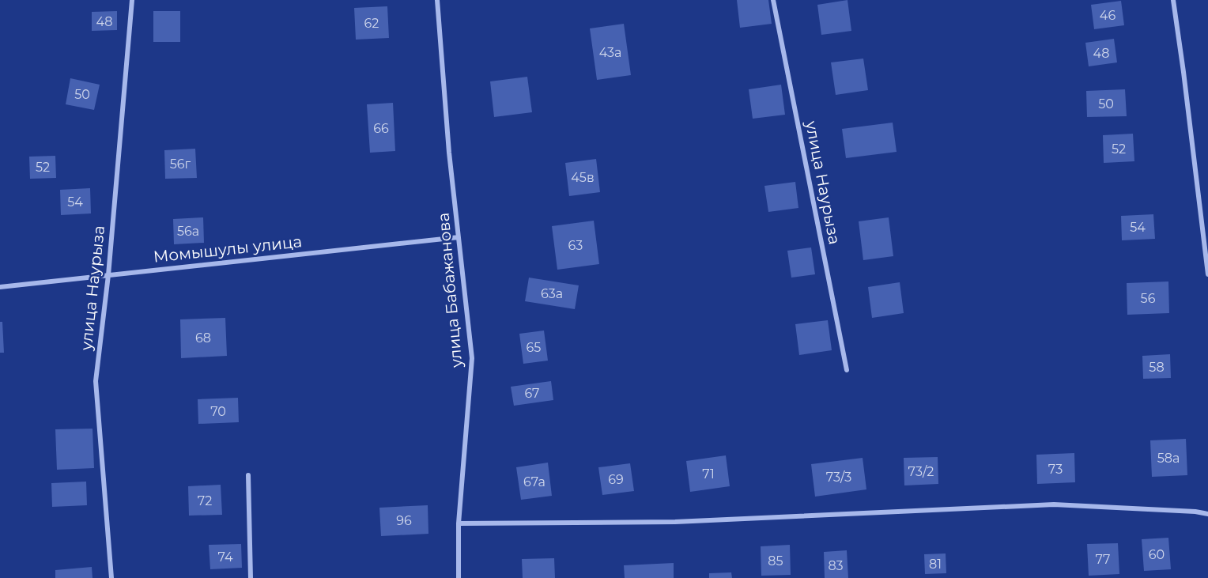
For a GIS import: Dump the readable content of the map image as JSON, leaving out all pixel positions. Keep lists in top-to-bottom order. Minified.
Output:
{"streets":{"street":["улица Наурыза","Момышулы улица","улица Бабажанова"]},"crossings":[["улица Наурыза","Момышулы улица"],["Момышулы улица","улица Бабажанова"]],"house_numbers":["46","48","62","43а","48","50","50","66","52","56г","52","45в","54","54","56а","63","63а","56","68","65","58","67","70","58а","73","73/2","71","73/3","69","67а","72","96","60","74","77","85","81","83"]}
